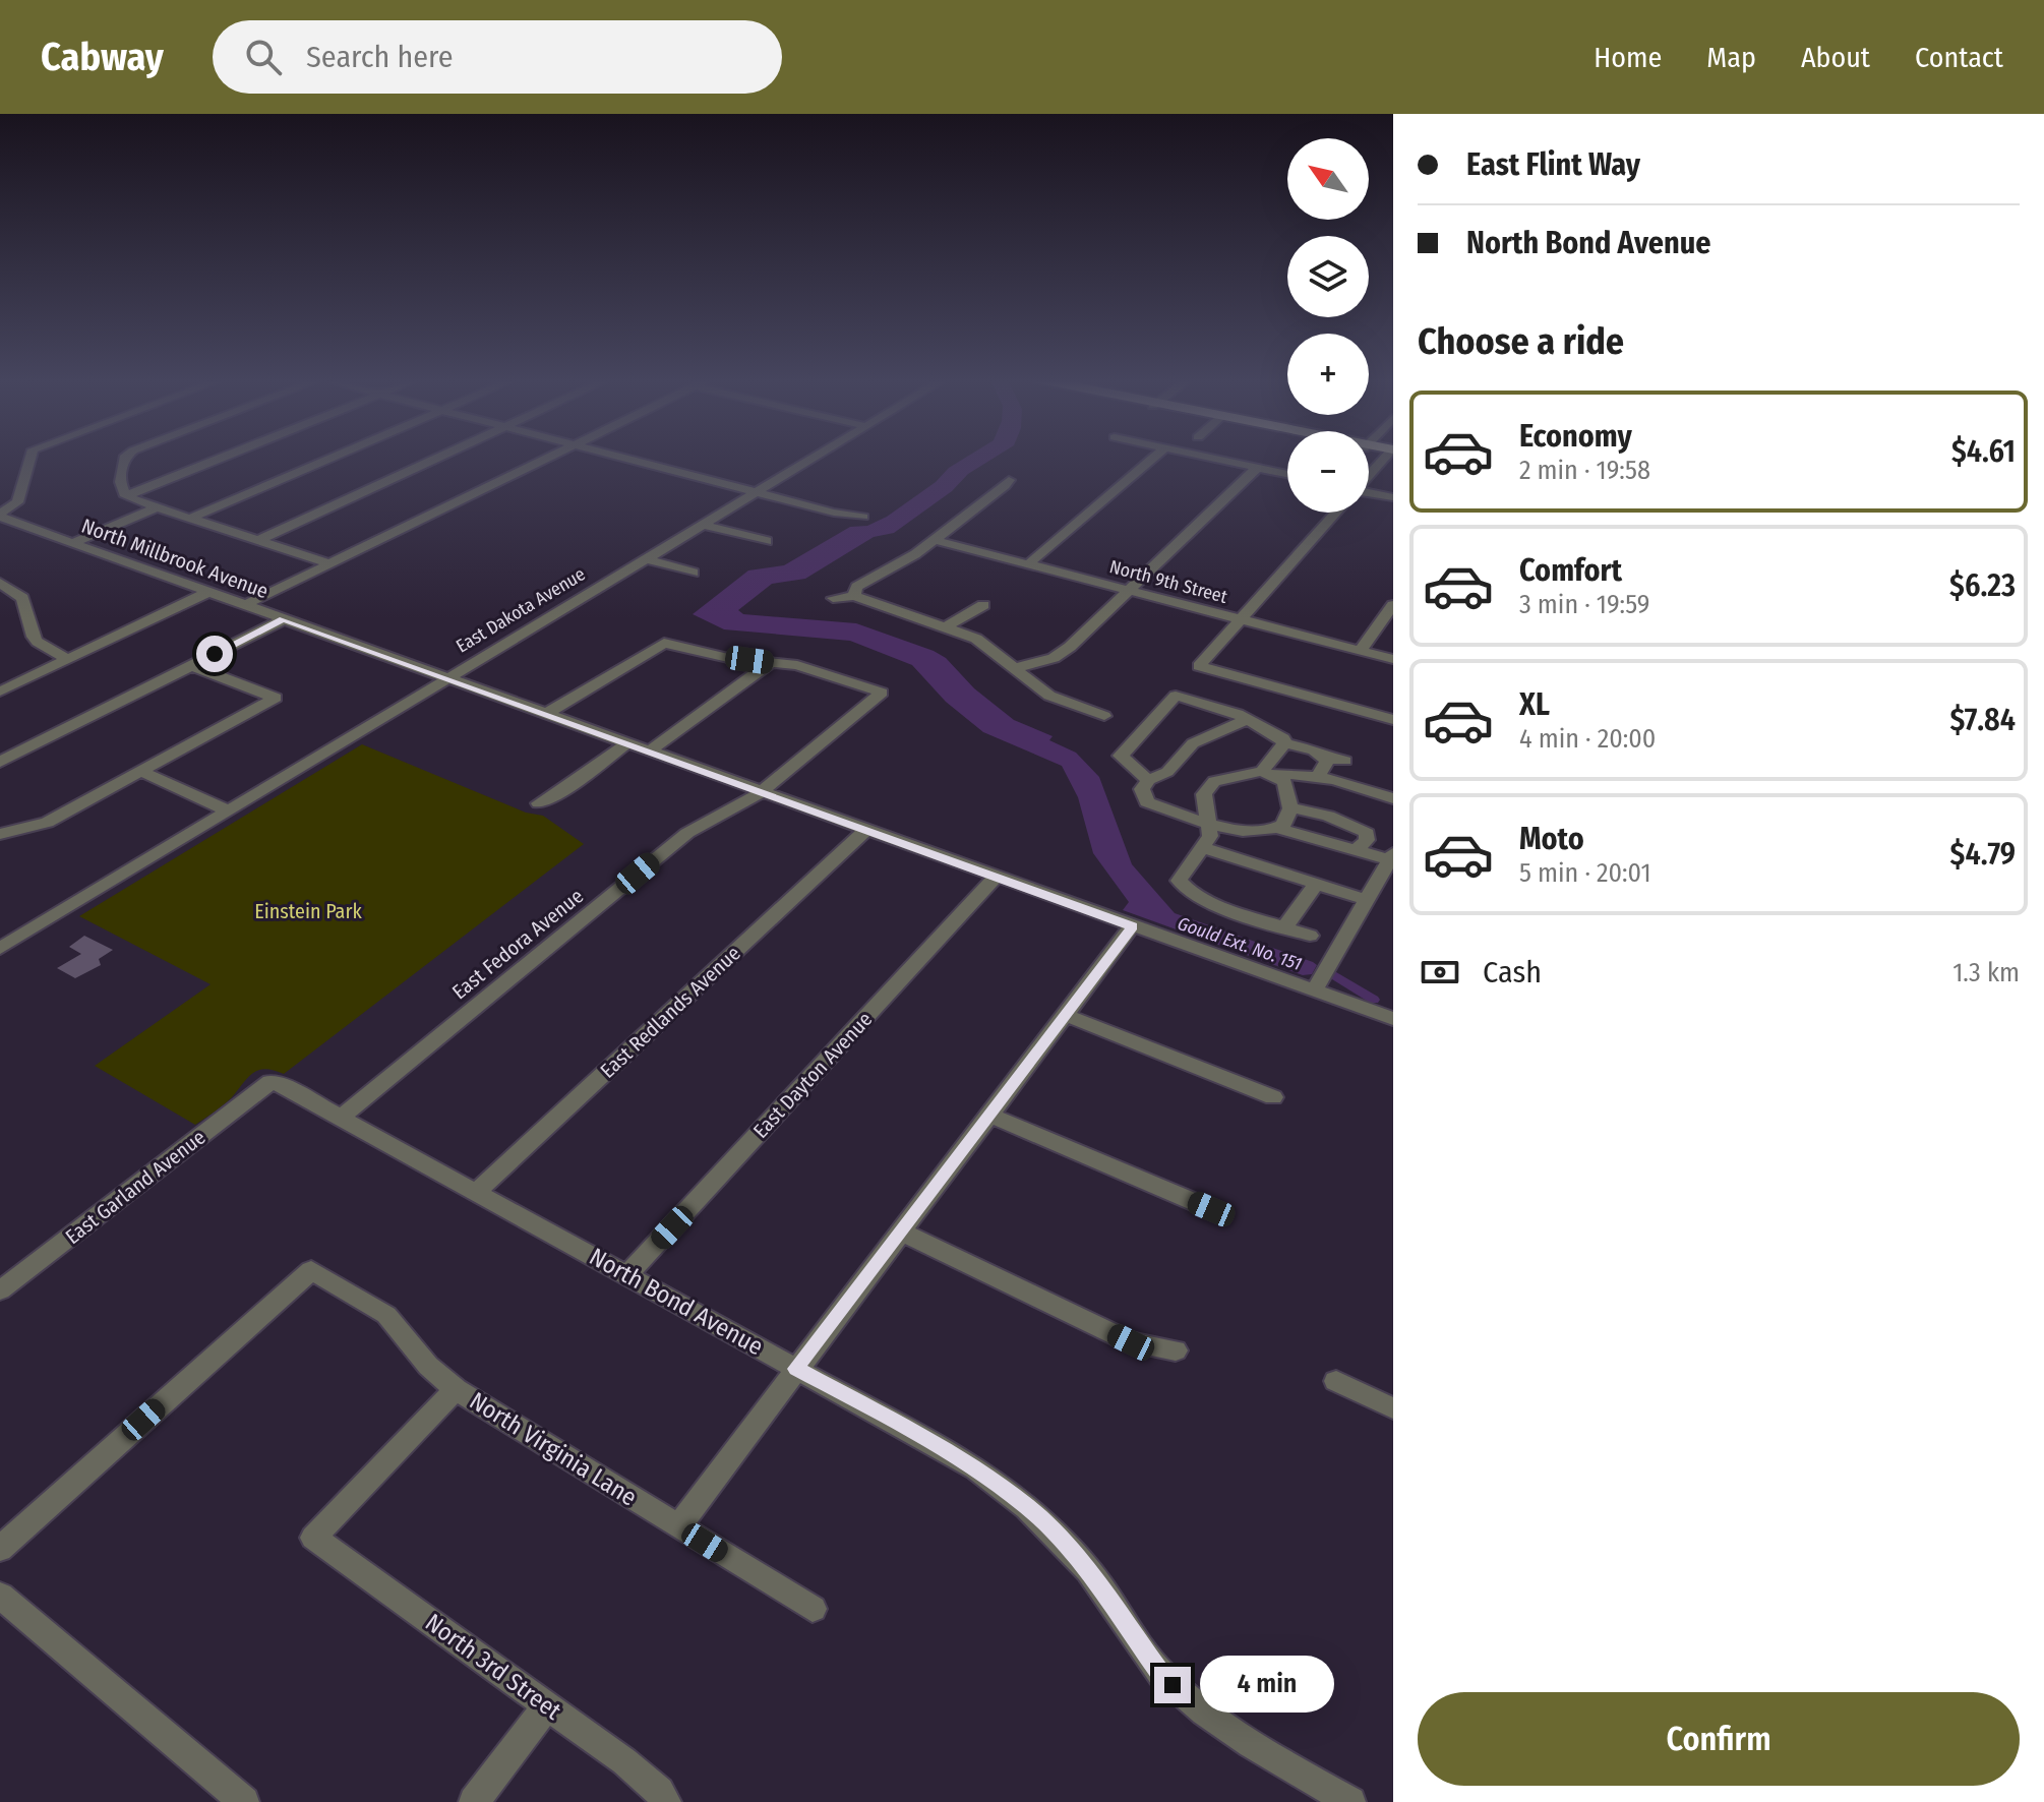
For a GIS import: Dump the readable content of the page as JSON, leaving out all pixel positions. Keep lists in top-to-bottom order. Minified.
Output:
{"streets":{"street":["North Millbrook Avenue","North 9th Street","East Dakota Avenue","East Fedora Avenue","East Redlands Avenue","East Dayton Avenue","East Garland Avenue","North Bond Avenue","North Virginia Lane","North 3rd Street"]},"crossings":[["North Millbrook Avenue","East Dakota Avenue"],["North Millbrook Avenue","East Fedora Avenue"],["North Millbrook Avenue","East Redlands Avenue"],["North Millbrook Avenue","East Dayton Avenue"],["East Fedora Avenue","North Bond Avenue"],["East Redlands Avenue","North Bond Avenue"],["East Dayton Avenue","North Bond Avenue"],["East Garland Avenue","North Bond Avenue"],["North Virginia Lane","North 3rd Street"]],"water":["Gould Ext. No. 151"],"parks":["Einstein Park"],"north":"top left","page":{"header":"Cabway","search":"Search here","nav":["Home","Map","About","Contact"],"banner":["East Flint Way","North Bond Avenue"],"map_buttons":["+","−"],"heading":"Choose a ride","list":[{"name":"Economy","note":"2 min · 19:58","value":"$4.61"},{"name":"Comfort","note":"3 min · 19:59","value":"$6.23"},{"name":"XL","note":"4 min · 20:00","value":"$7.84"},{"name":"Moto","note":"5 min · 20:01","value":"$4.79"}],"pay":["Cash","1.3 km"],"bubble":"4 min","buttons":"Confirm"}}
